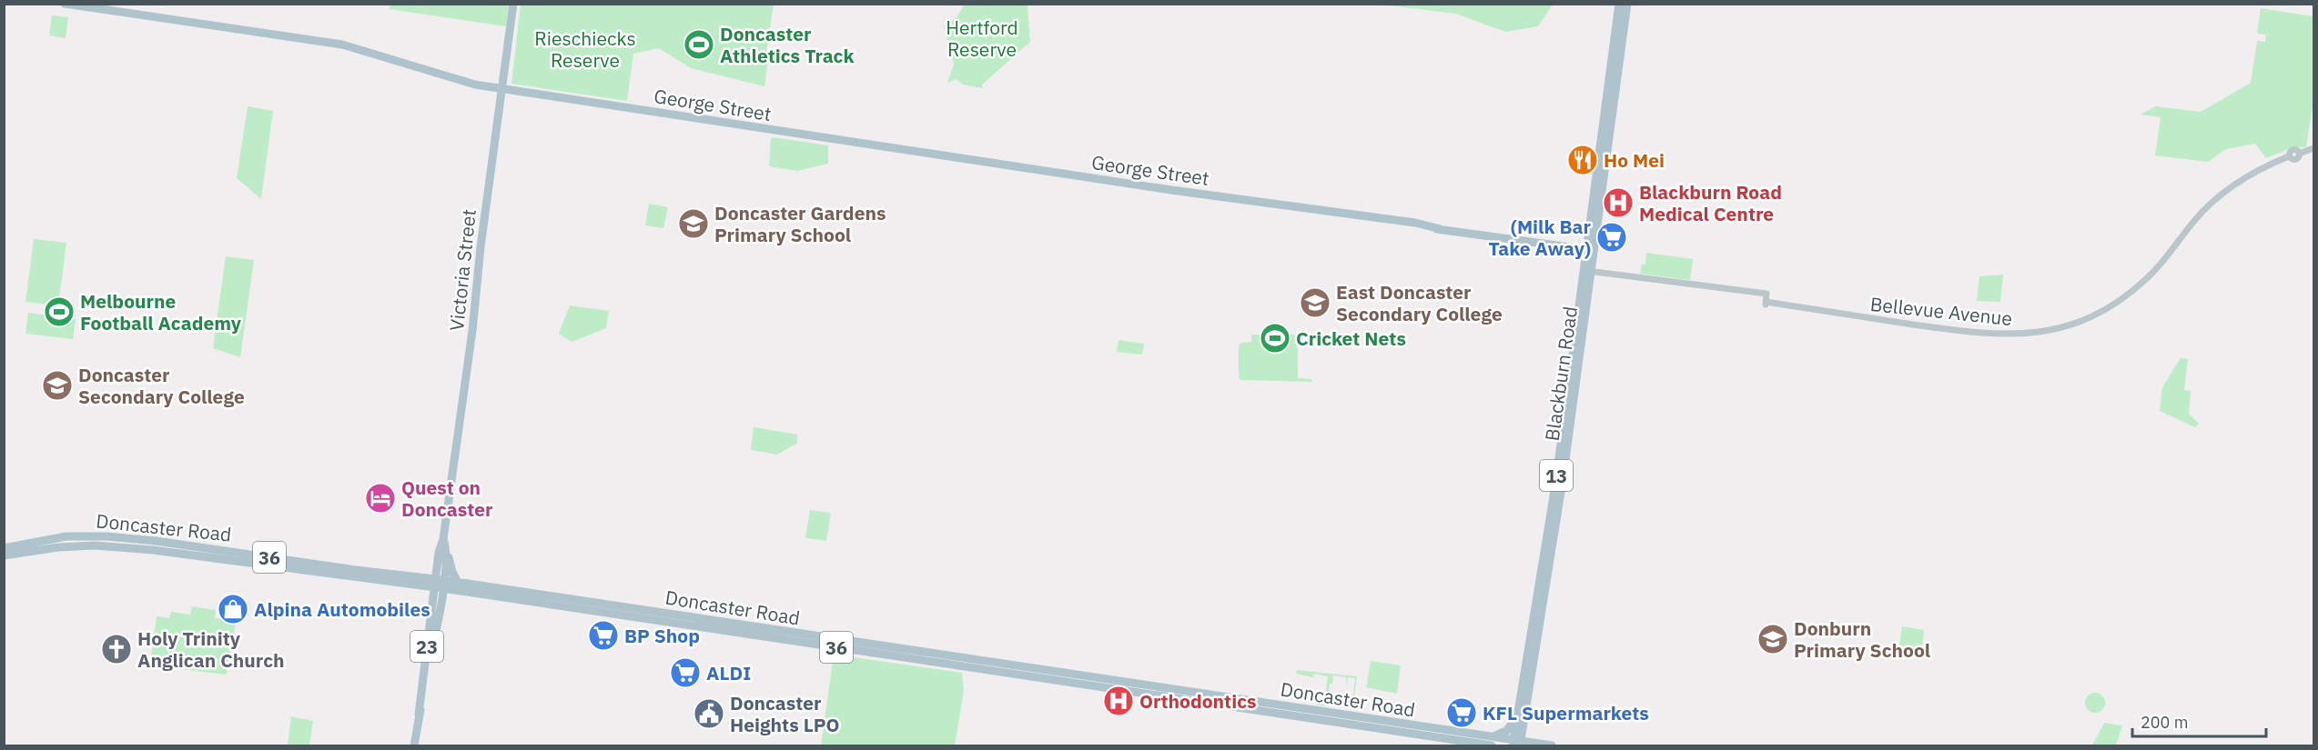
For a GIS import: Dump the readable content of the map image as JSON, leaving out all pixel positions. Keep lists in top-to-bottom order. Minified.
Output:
{"streets":{"main road":["George Street","Victoria Street","Blackburn Road","13","Doncaster Road","36","23"],"street":["Bellevue Avenue"]},"crossings":[["George Street","Victoria Street"],["George Street","Blackburn Road"],["Victoria Street","Doncaster Road"],["Victoria Street","23"],["Bellevue Avenue","Blackburn Road"],["Blackburn Road","Doncaster Road"],["Doncaster Road","23"]],"parks":["Hertford Reserve","Rieschiecks Reserve"],"places":{"sports":["Doncaster Athletics Track","Melbourne Football Academy","Cricket Nets"],"restaurant":["Ho Mei"],"hospital":["Blackburn Road Medical Centre","Orthodontics"],"school or university":["Doncaster Gardens Primary School","East Doncaster Secondary College","Doncaster Secondary College","Donburn Primary School"],"supermarket":["(Milk Bar Take Away)","BP Shop","ALDI","KFL Supermarkets"],"hotel":["Quest on Doncaster"],"shop":["Alpina Automobiles"],"church":["Holy Trinity Anglican Church"],"public building":["Doncaster Heights LPO"]},"scale_bar":"200 m"}
